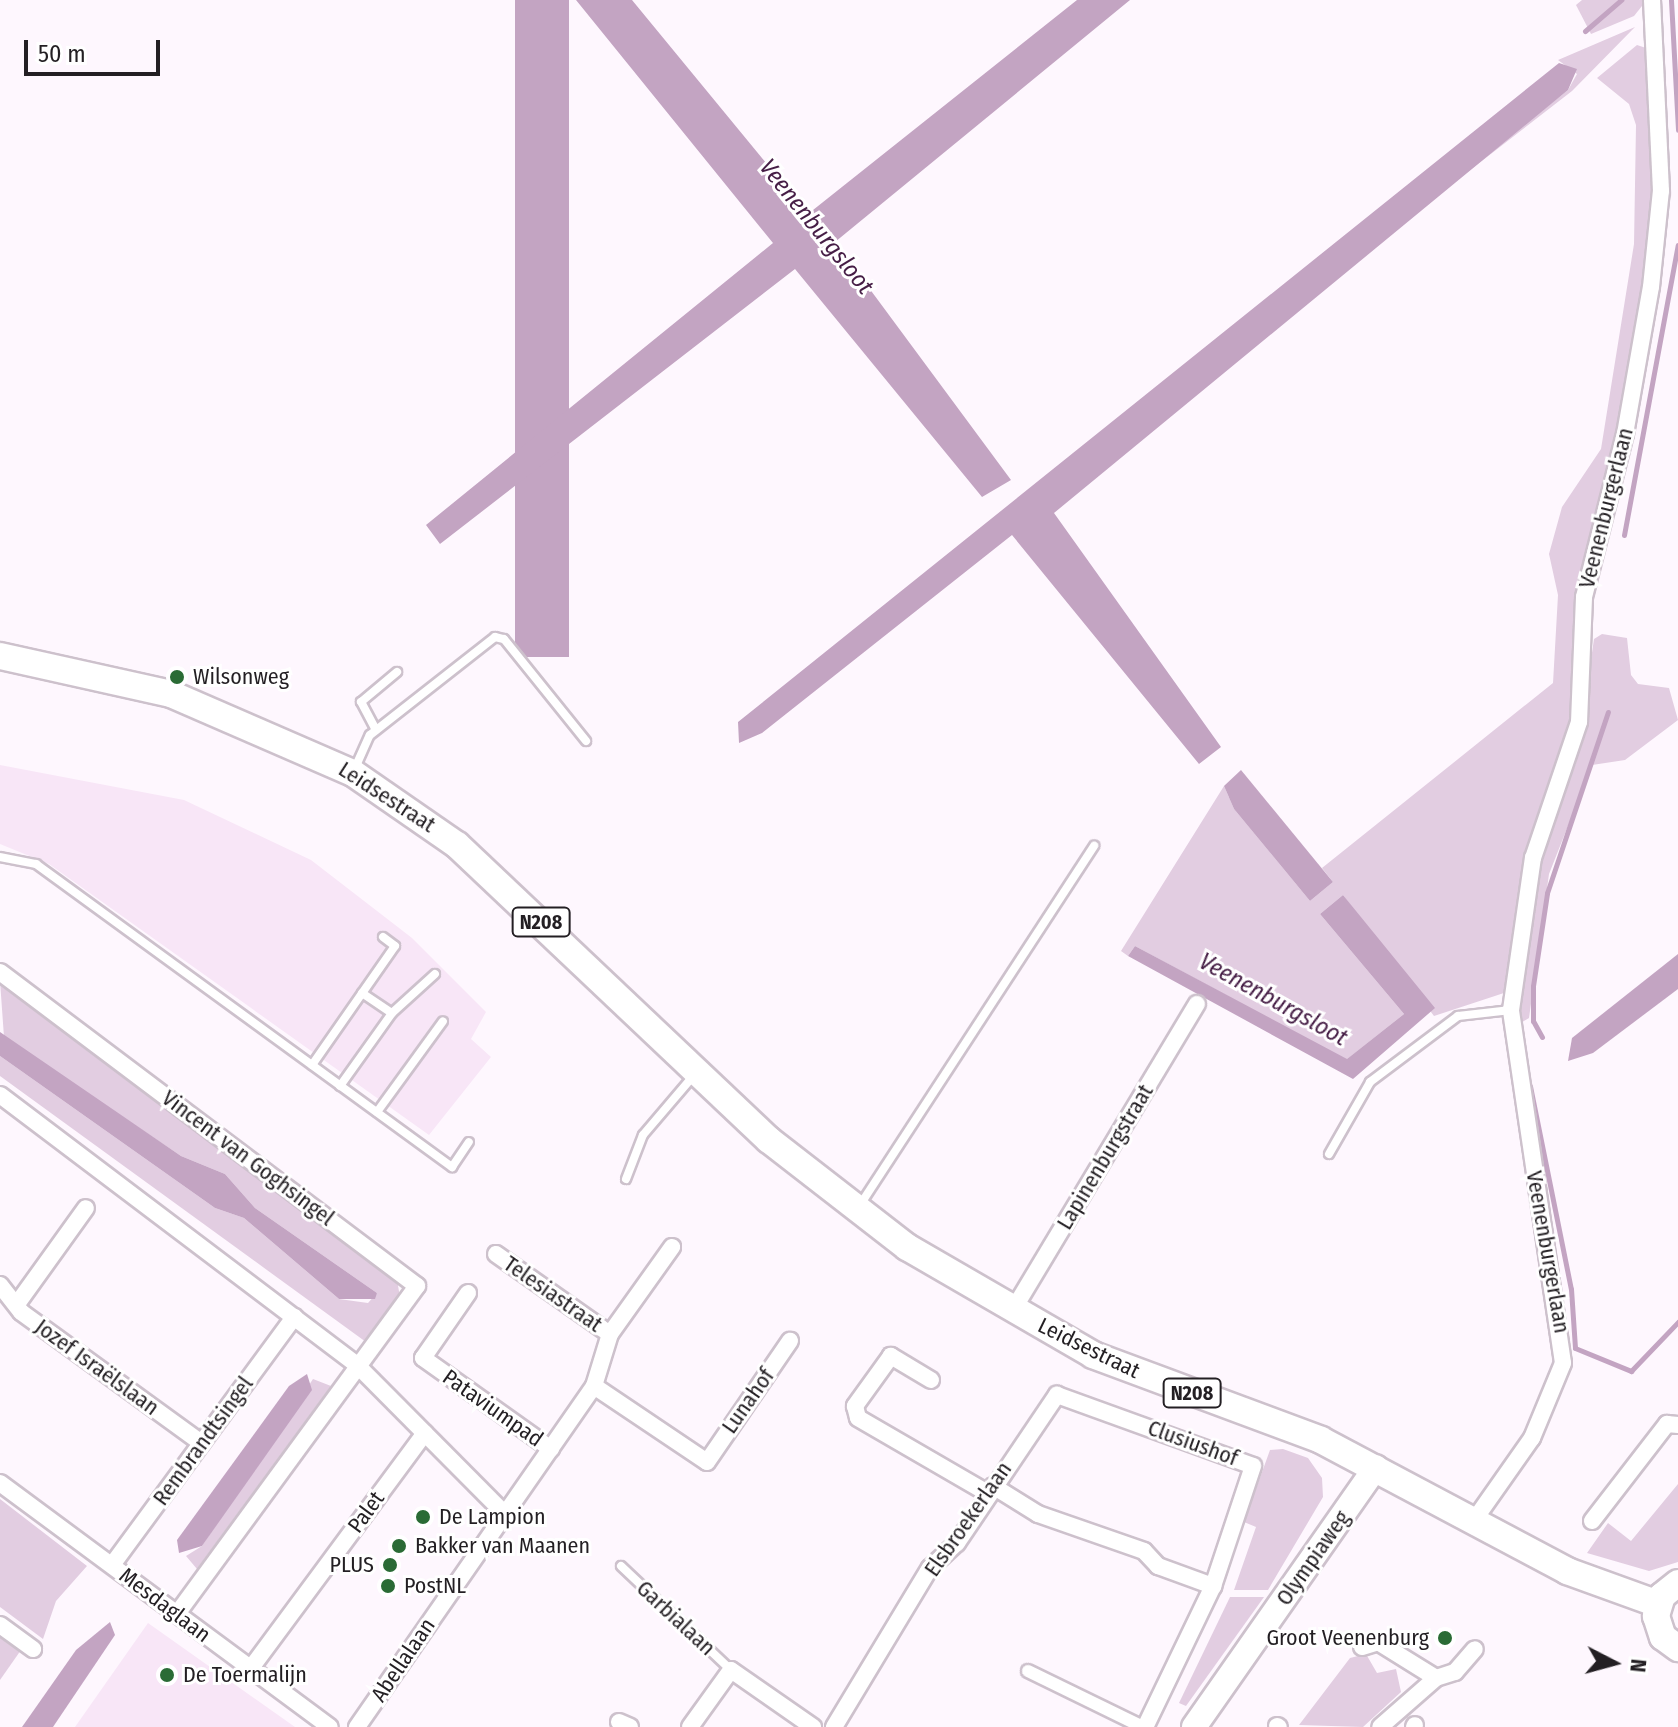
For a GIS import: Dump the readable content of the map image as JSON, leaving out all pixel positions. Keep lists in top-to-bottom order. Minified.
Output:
{"streets":{"main road":["Leidsestraat","N208","Olympiaweg"],"street":["Veenenburgerlaan","Lapinenburgstraat","Vincent van Goghsingel","Telesiastraat","Jozef Israëlslaan","Lunahof","Pataviumpad","Rembrandtsingel","Clusiushof","Palet","Elsbroekerlaan","Mesdaglaan","Garbialaan","Abellalaan"]},"crossings":[["Veenenburgerlaan","Leidsestraat"],["Leidsestraat","Lapinenburgstraat"],["Leidsestraat","Olympiaweg"],["Telesiastraat","Lunahof"],["Telesiastraat","Pataviumpad"],["Telesiastraat","Abellalaan"],["Jozef Israëlslaan","Rembrandtsingel"],["Pataviumpad","Abellalaan"],["Rembrandtsingel","Mesdaglaan"],["Clusiushof","Elsbroekerlaan"],["Palet","Mesdaglaan"]],"water":["Veenenburgsloot"],"places":["Wilsonweg","De Lampion","Bakker van Maanen","PLUS","PostNL","Groot Veenenburg","De Toermalijn"],"scale_bar":"50 m","north":"right"}
